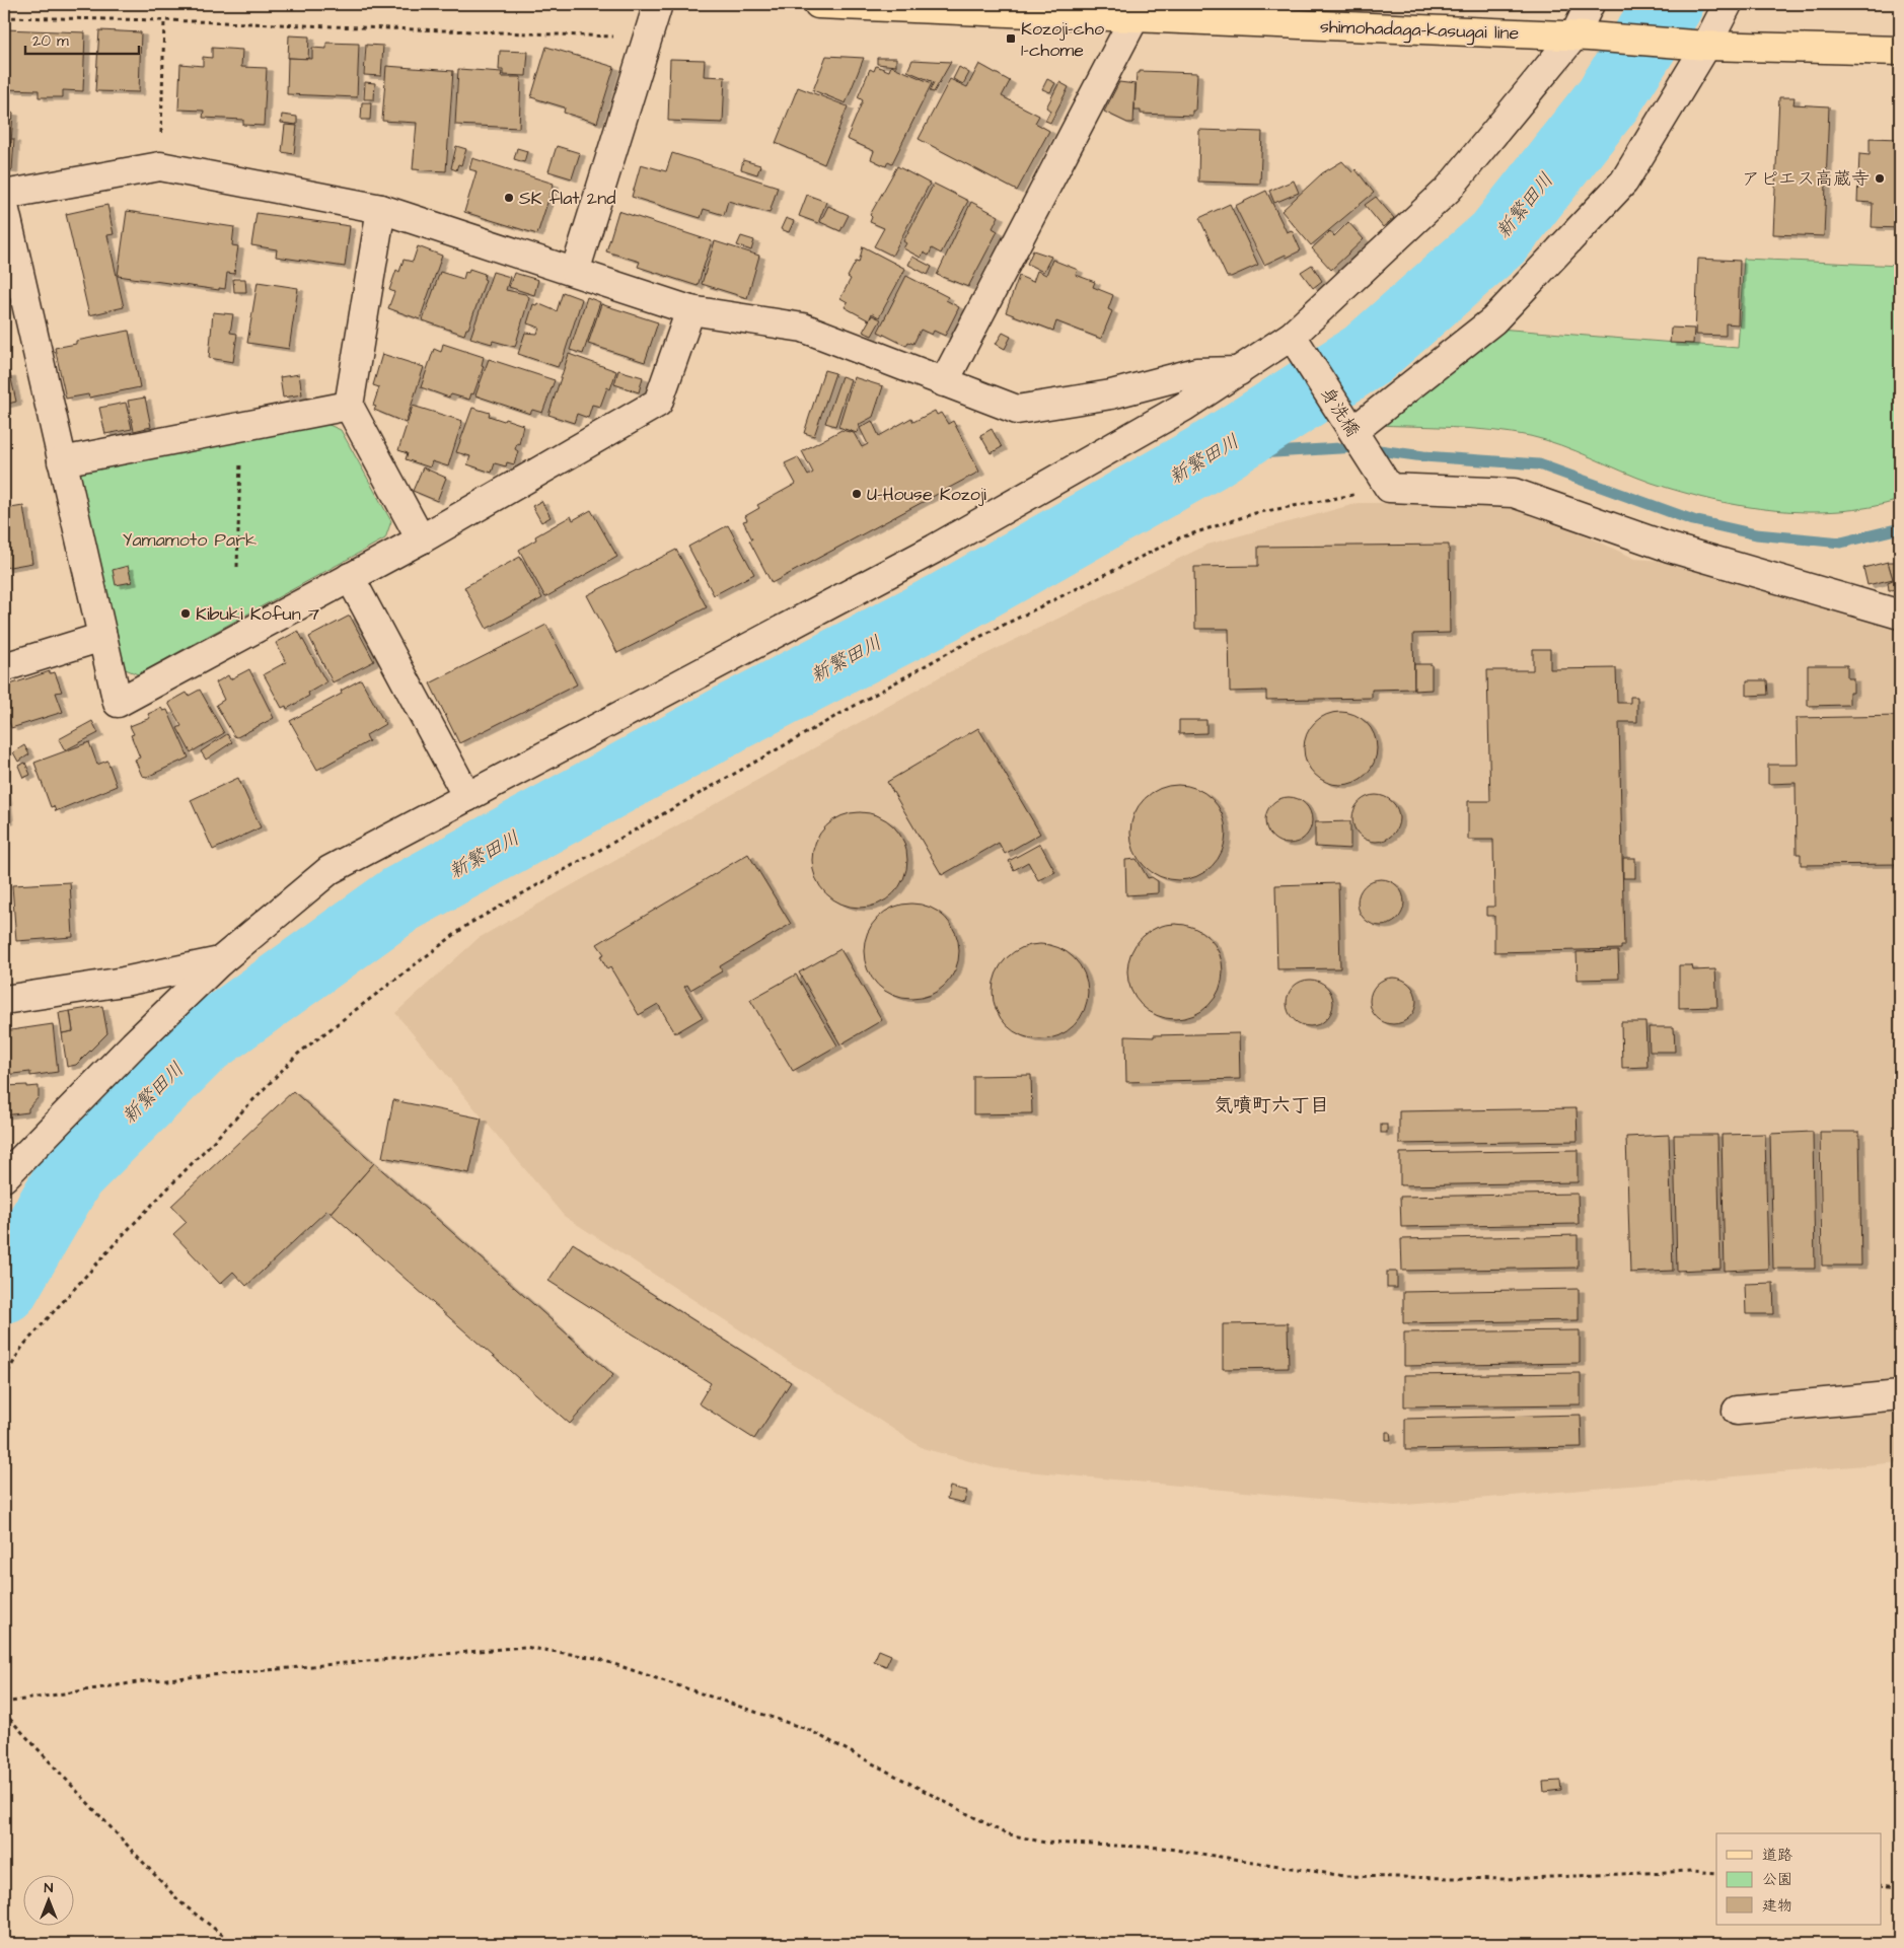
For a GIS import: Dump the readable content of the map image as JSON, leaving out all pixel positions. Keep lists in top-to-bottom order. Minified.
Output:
{"streets":{"main road":["shimohadaga-kasugai line"],"street":["身洗橋"]},"districts":["気噴町六丁目"],"water":["新繁田川"],"parks":["Yamamoto Park"],"places":{"transit":["Kozoji-cho 1-chome"],"other":["アピエス高蔵寺","SK flat 2nd","U-House Kozoji","Kibuki Kofun 7"]},"legend":["道路","公園","建物"],"scale_bar":"20 m","north":"top"}
